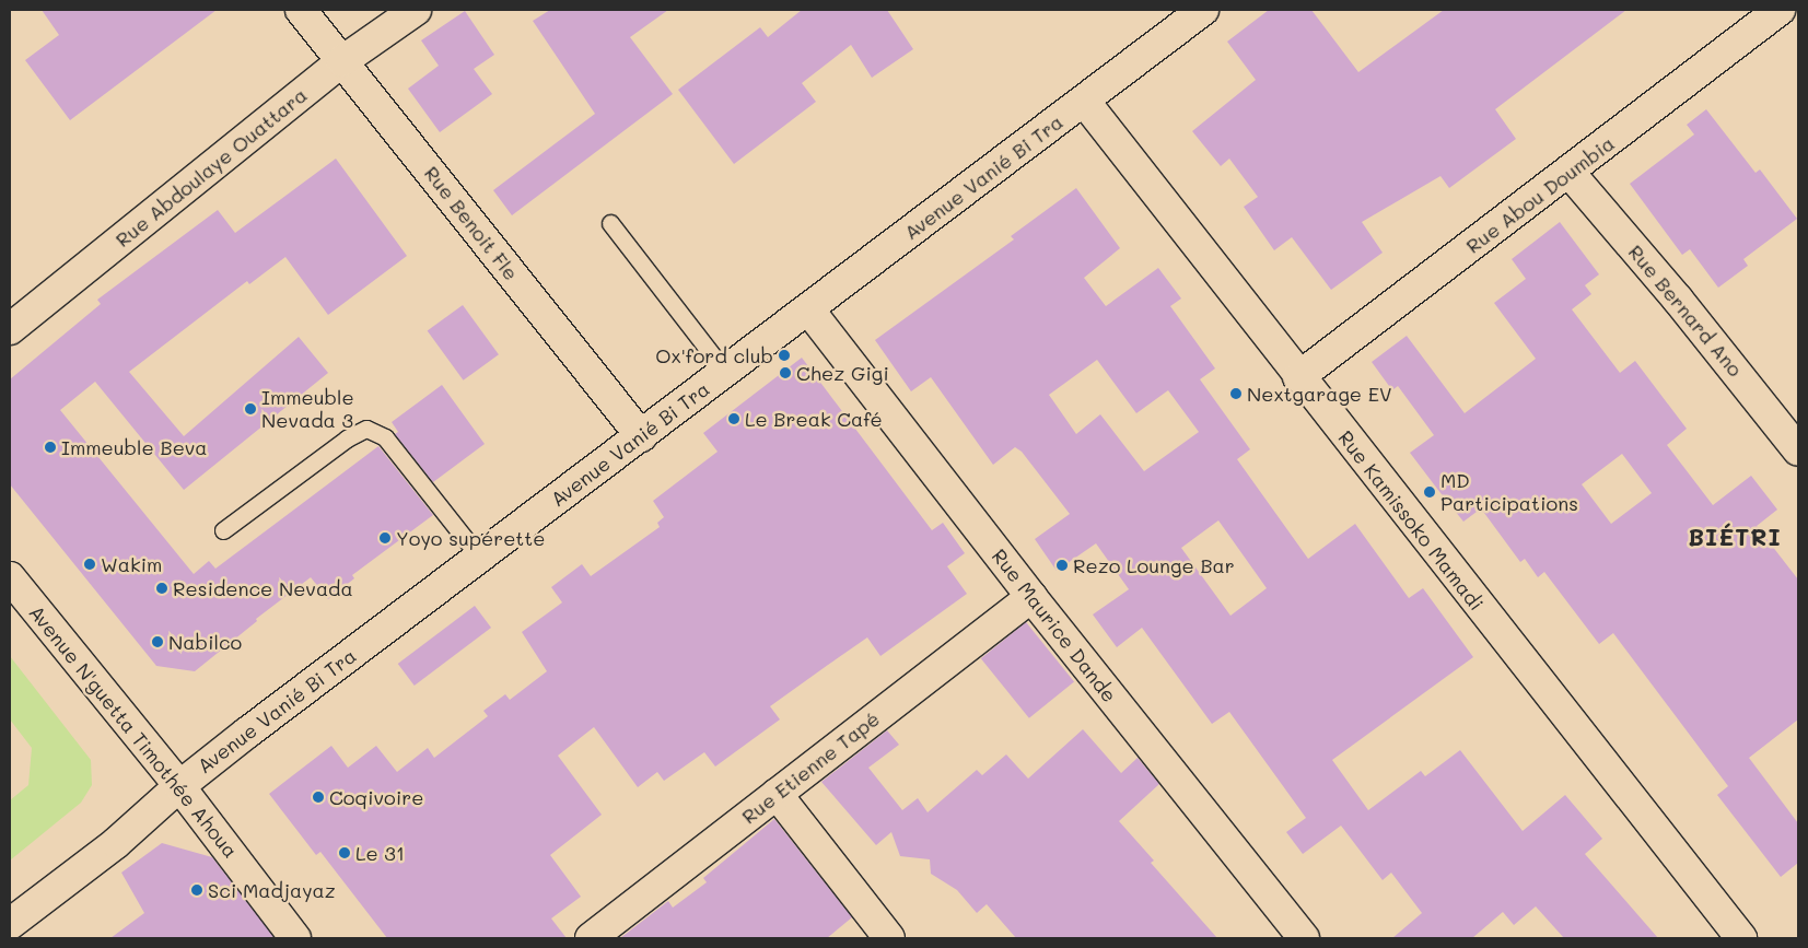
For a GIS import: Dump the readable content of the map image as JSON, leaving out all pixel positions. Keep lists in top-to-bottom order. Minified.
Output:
{"streets":{"street":["Rue Abdoulaye Ouattara","Avenue Vanié Bi Tra","Rue Abou Doumbia","Rue Benoit Fle","Rue Bernard Ano","Rue Kamissoko Mamadi","Rue Maurice Dande","Avenue N'guetta Timothée Ahoua","Rue Etienne Tapé"]},"crossings":[["Rue Abdoulaye Ouattara","Rue Benoit Fle"],["Avenue Vanié Bi Tra","Rue Benoit Fle"],["Avenue Vanié Bi Tra","Rue Kamissoko Mamadi"],["Avenue Vanié Bi Tra","Rue Maurice Dande"],["Avenue Vanié Bi Tra","Avenue N'guetta Timothée Ahoua"],["Rue Abou Doumbia","Rue Bernard Ano"],["Rue Abou Doumbia","Rue Kamissoko Mamadi"],["Rue Maurice Dande","Rue Etienne Tapé"]],"districts":["BIÉTRI"],"places":["Ox'ford club","Chez Gigi","Nextgarage EV","Immeuble Nevada 3","Le Break Café","Immeuble Beva","MD Participations","Yoyo supérette","Wakim","Rezo Lounge Bar","Residence Nevada","Nabilco","Coqivoire","Le 31","Sci Madjayaz"]}
